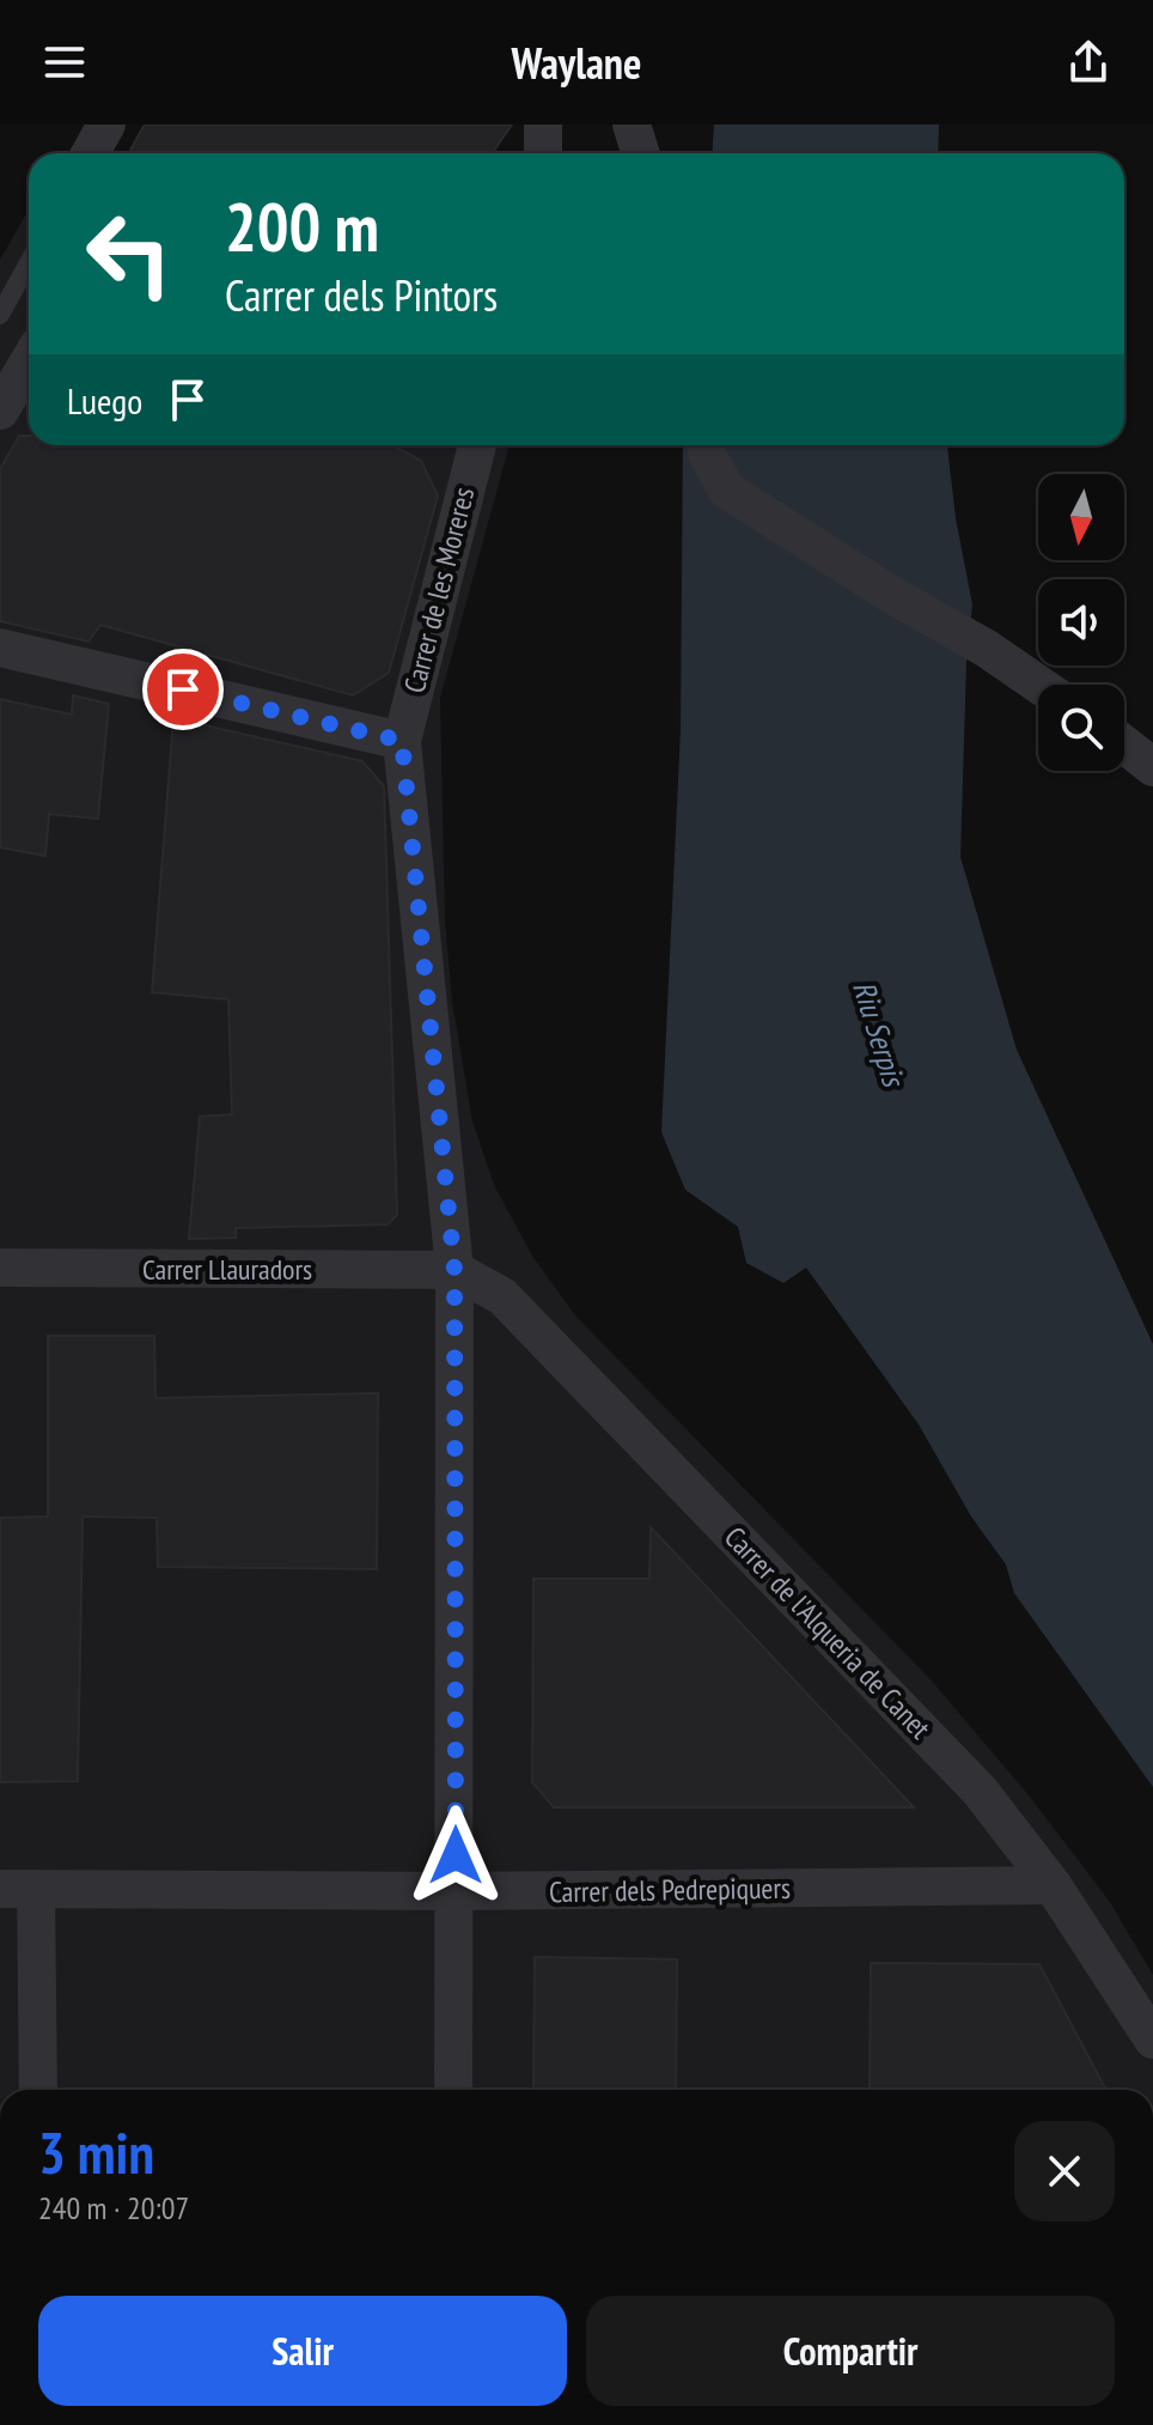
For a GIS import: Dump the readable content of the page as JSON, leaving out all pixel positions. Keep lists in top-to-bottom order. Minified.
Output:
{"streets":{"street":["Carrer de les Moreres","Carrer Llauradors","Carrer de l'Alqueria de Canet","Carrer dels Pedrepiquers"]},"crossings":[["Carrer de les Moreres","Carrer Llauradors"],["Carrer de les Moreres","Carrer de l'Alqueria de Canet"],["Carrer de les Moreres","Carrer dels Pedrepiquers"],["Carrer Llauradors","Carrer de l'Alqueria de Canet"],["Carrer de l'Alqueria de Canet","Carrer dels Pedrepiquers"]],"water":["Riu Serpis"],"north":"bottom","page":{"header":"Waylane","turn":["200 m","Carrer dels Pintors"],"then":"Luego","heading":["3 min","240 m · 20:07"],"buttons":["Salir","Compartir"]}}
